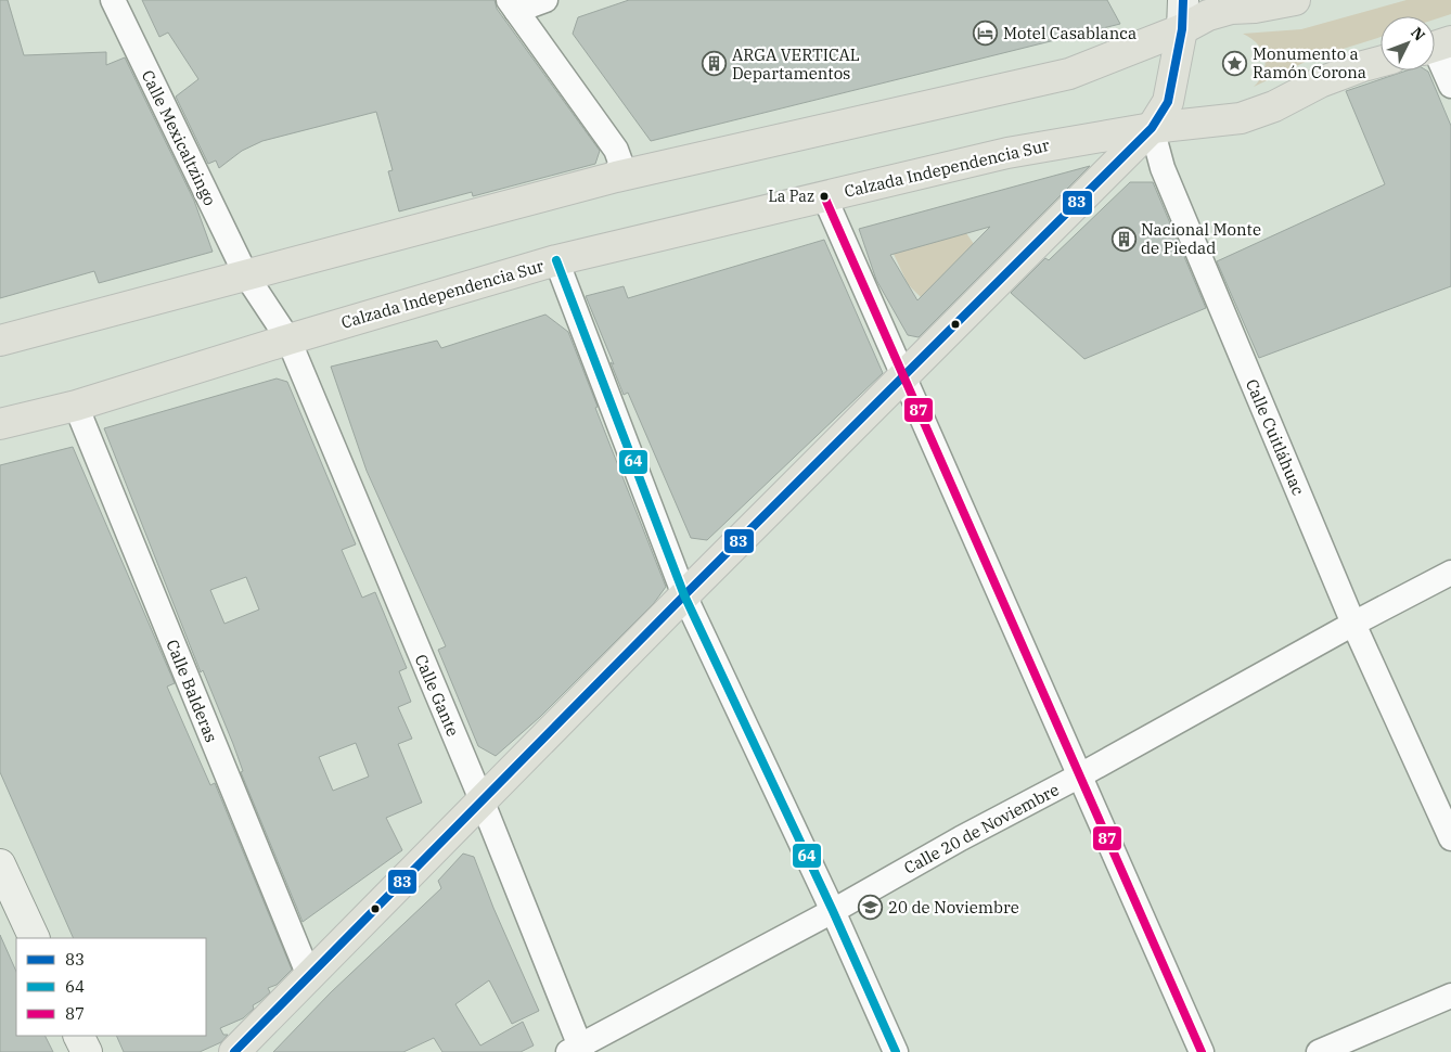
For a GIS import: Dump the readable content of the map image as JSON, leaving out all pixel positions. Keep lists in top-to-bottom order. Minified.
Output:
{"streets":{"main road":["Calzada Independencia Sur"],"street":["Calle Mexicaltzingo","Calle Cuitláhuac","Calle Balderas","Calle Gante","Calle 20 de Noviembre"]},"crossings":[["Calle Mexicaltzingo","Calzada Independencia Sur"],["Calle Mexicaltzingo","Calle Gante"],["Calzada Independencia Sur","Calle Cuitláhuac"],["Calzada Independencia Sur","Calle Balderas"],["Calzada Independencia Sur","Calle Gante"],["Calle Cuitláhuac","Calle 20 de Noviembre"],["Calle Gante","Calle 20 de Noviembre"]],"places":{"hotel":["Motel Casablanca"],"place":["Monumento a Ramón Corona"],"building":["ARGA VERTICAL Departamentos","Nacional Monte de Piedad"],"other":["La Paz"],"school or university":["20 de Noviembre"]},"lines":["transit line 83","transit line 87","transit line 64"],"legend":["83","64","87"],"north":"top right"}
